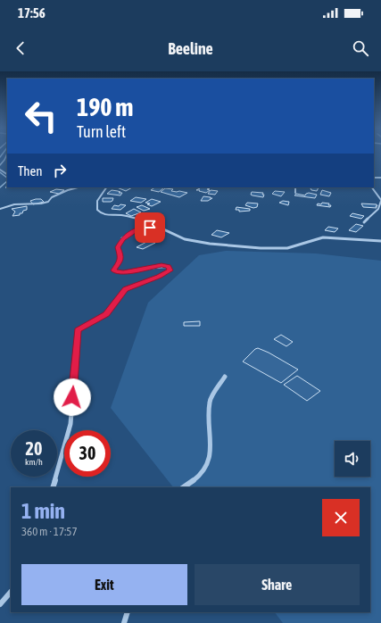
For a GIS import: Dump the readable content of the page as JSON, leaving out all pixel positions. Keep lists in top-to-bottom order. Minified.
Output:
{"page":{"status":"17:56","header":"Beeline","turn":["190 m","Turn left"],"then":"Then","speed":"20 km/h","limit":"30","heading":["1 min","360 m · 17:57"],"buttons":["Exit","Share"]}}
